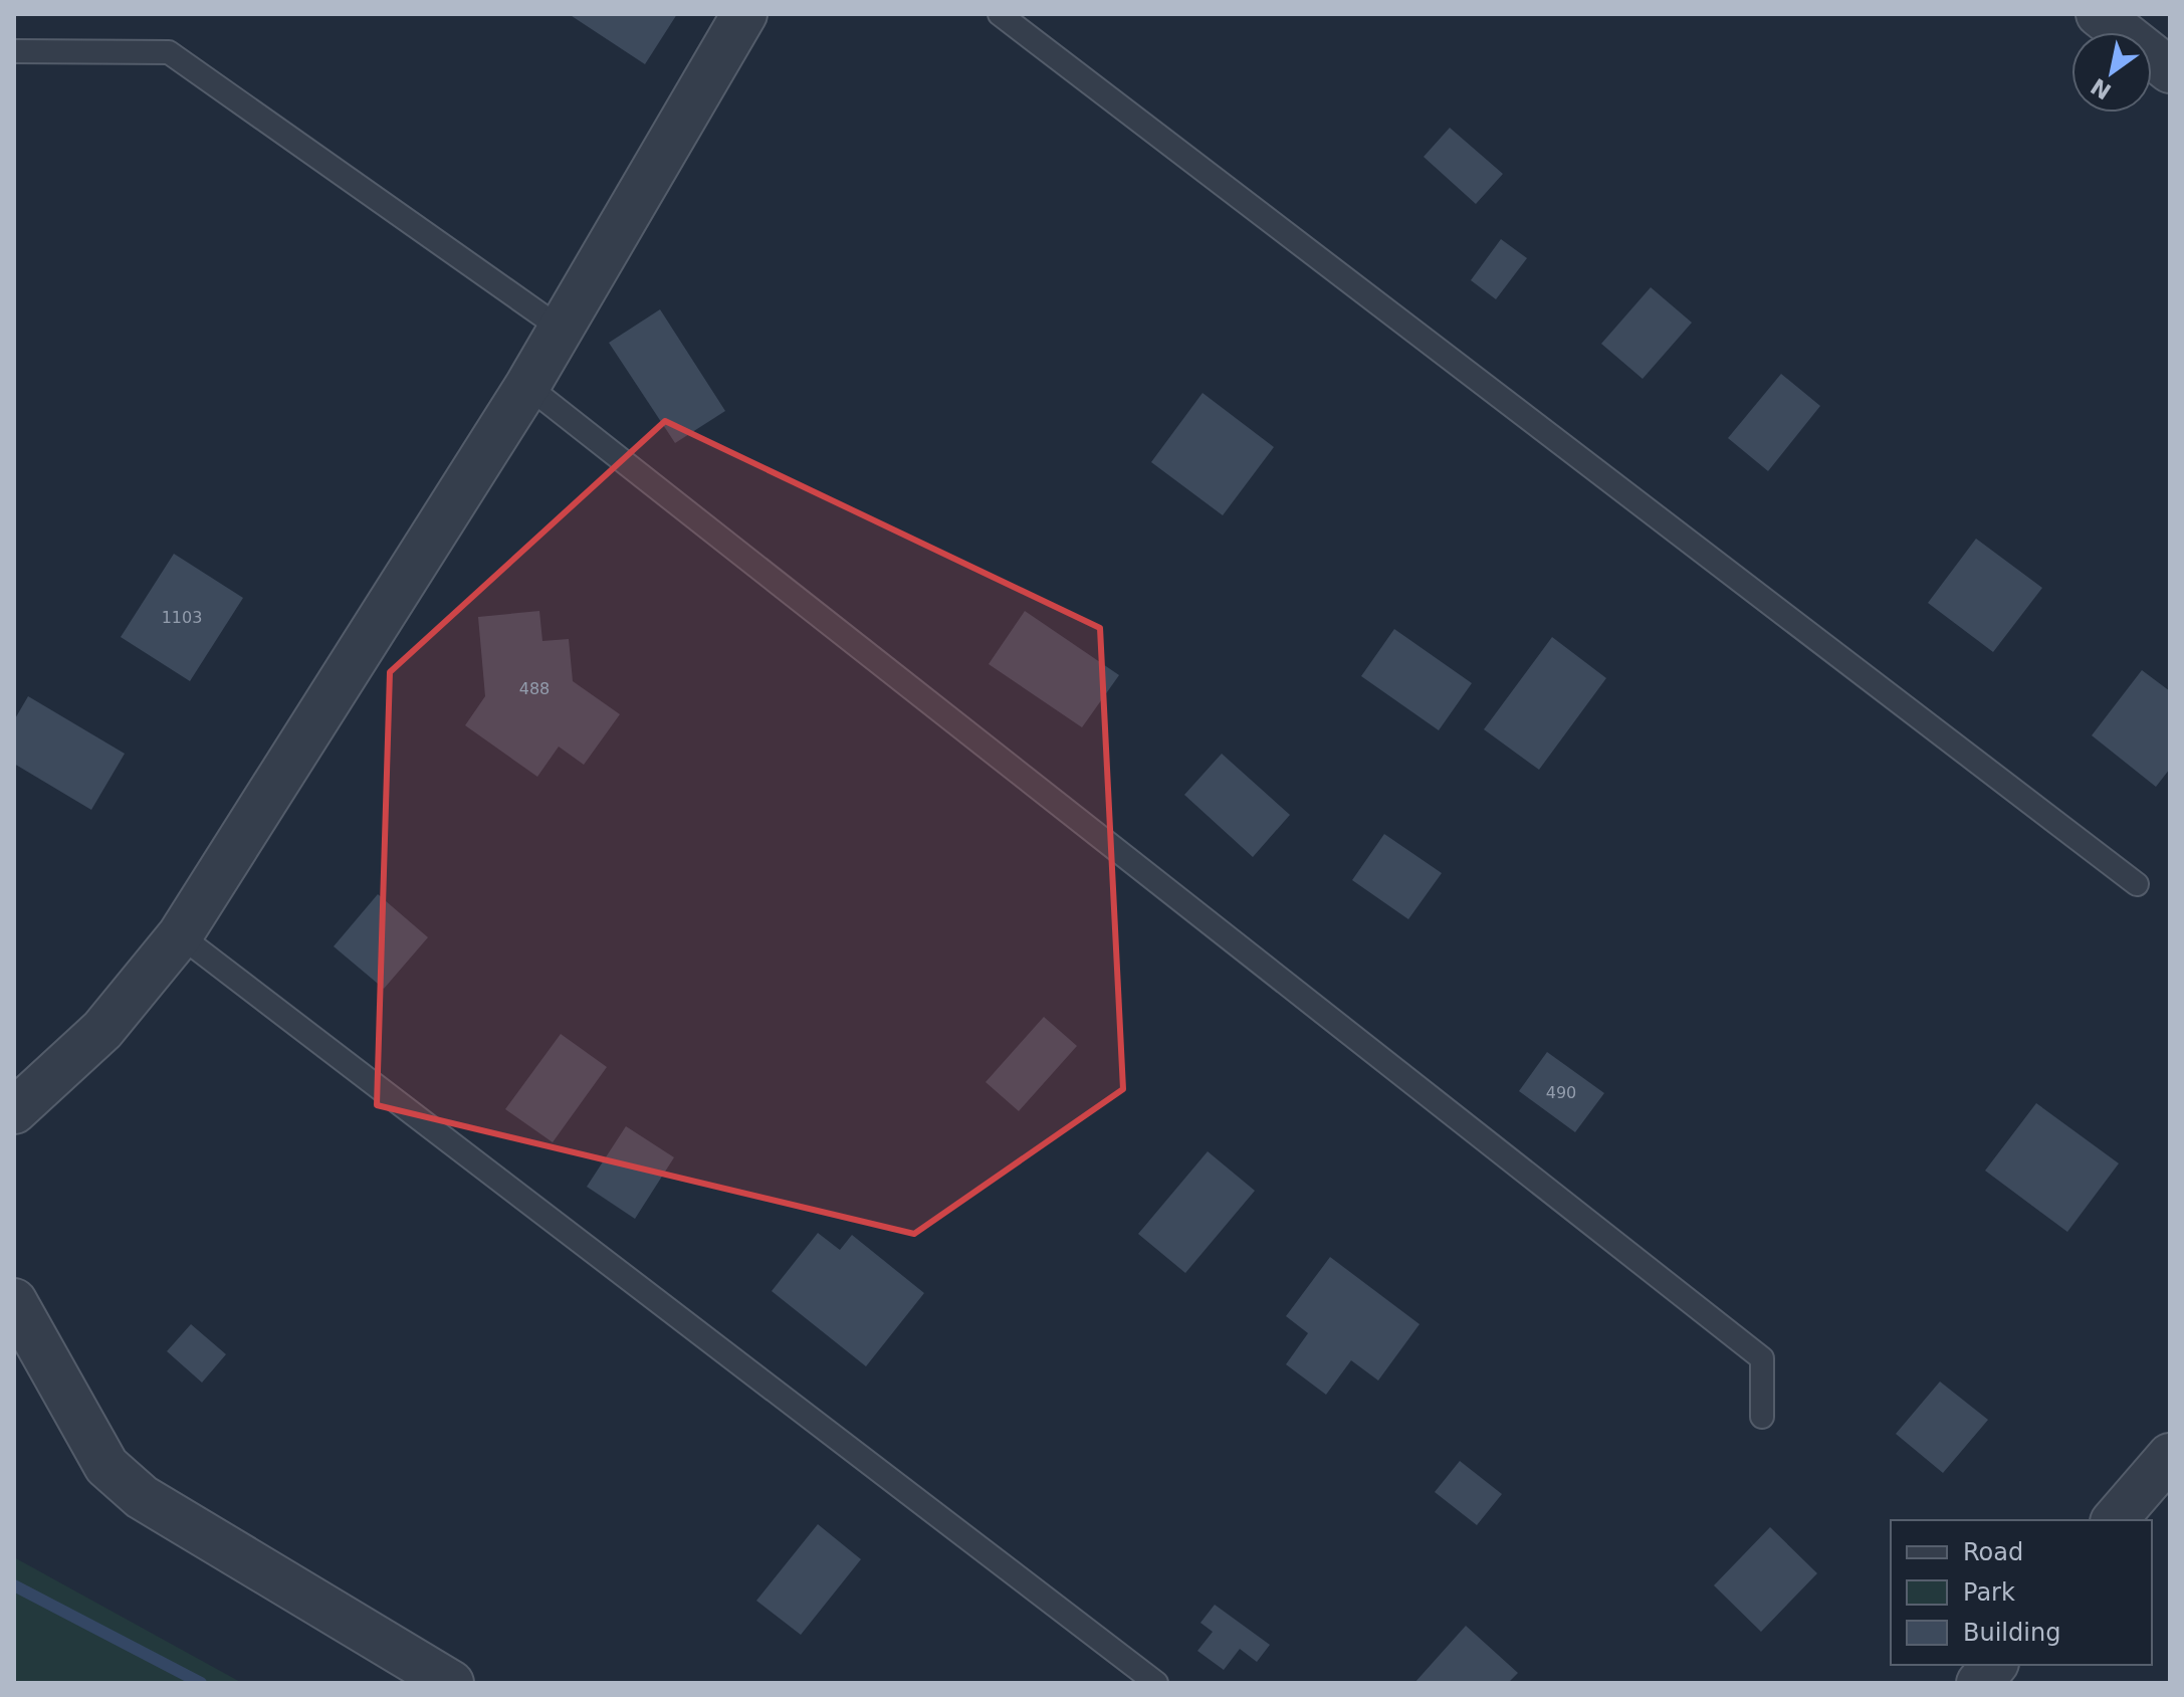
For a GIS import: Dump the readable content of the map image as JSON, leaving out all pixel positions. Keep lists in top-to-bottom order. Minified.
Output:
{"house_numbers":["1103","488","490"],"legend":["Road","Park","Building"],"north":"bottom left"}
